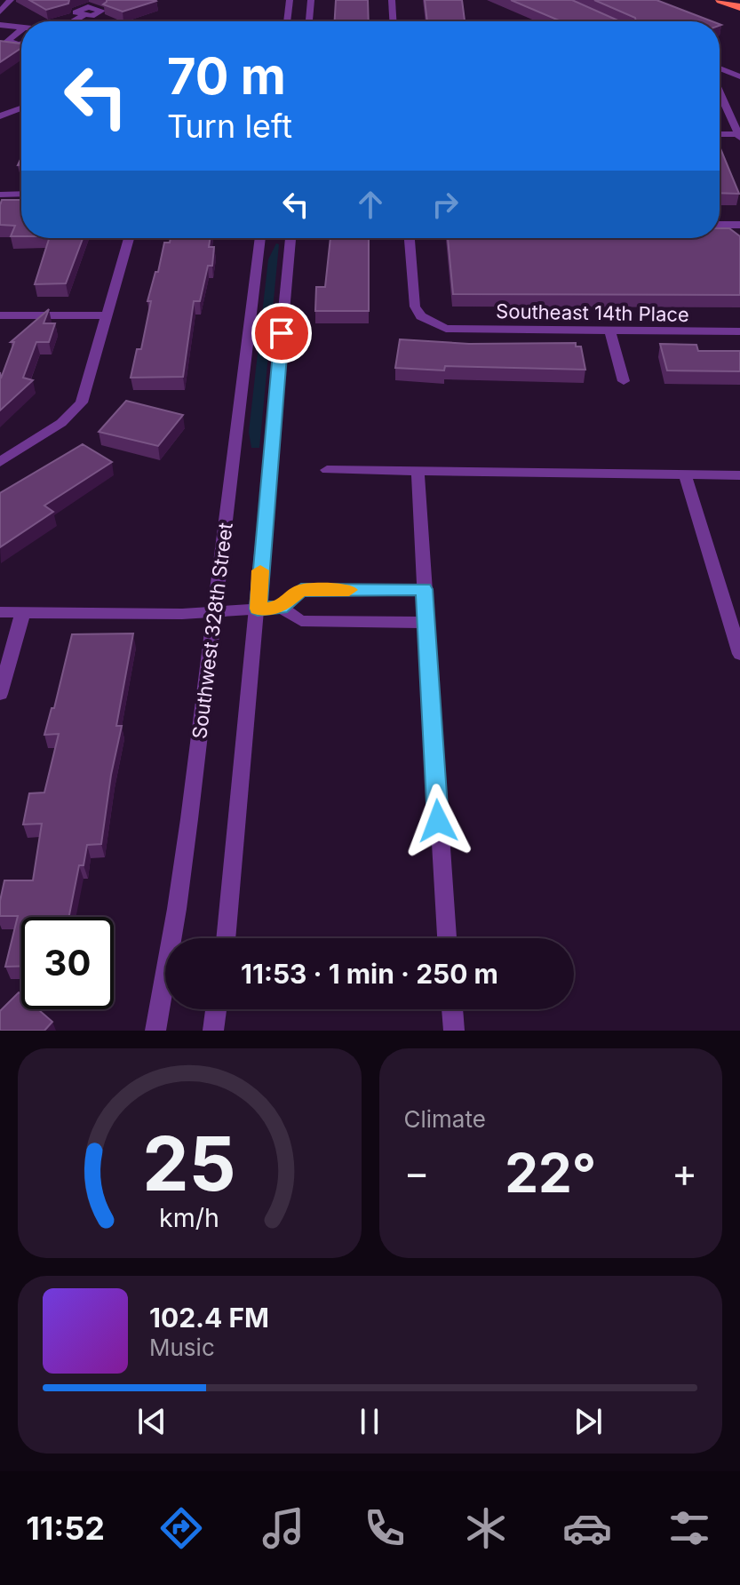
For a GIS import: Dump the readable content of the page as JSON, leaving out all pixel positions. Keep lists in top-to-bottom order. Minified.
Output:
{"streets":{"street":["Southeast 14th Place","Southwest 328th Street"]},"page":{"turn":["70 m","Turn left"],"limit":"30","trip":"11:53 · 1 min · 250 m","tile":"Climate","heat":["−","22°","+"],"song":["102.4 FM","Music"],"tabs":"11:52","gauge":["25","km/h"]}}
